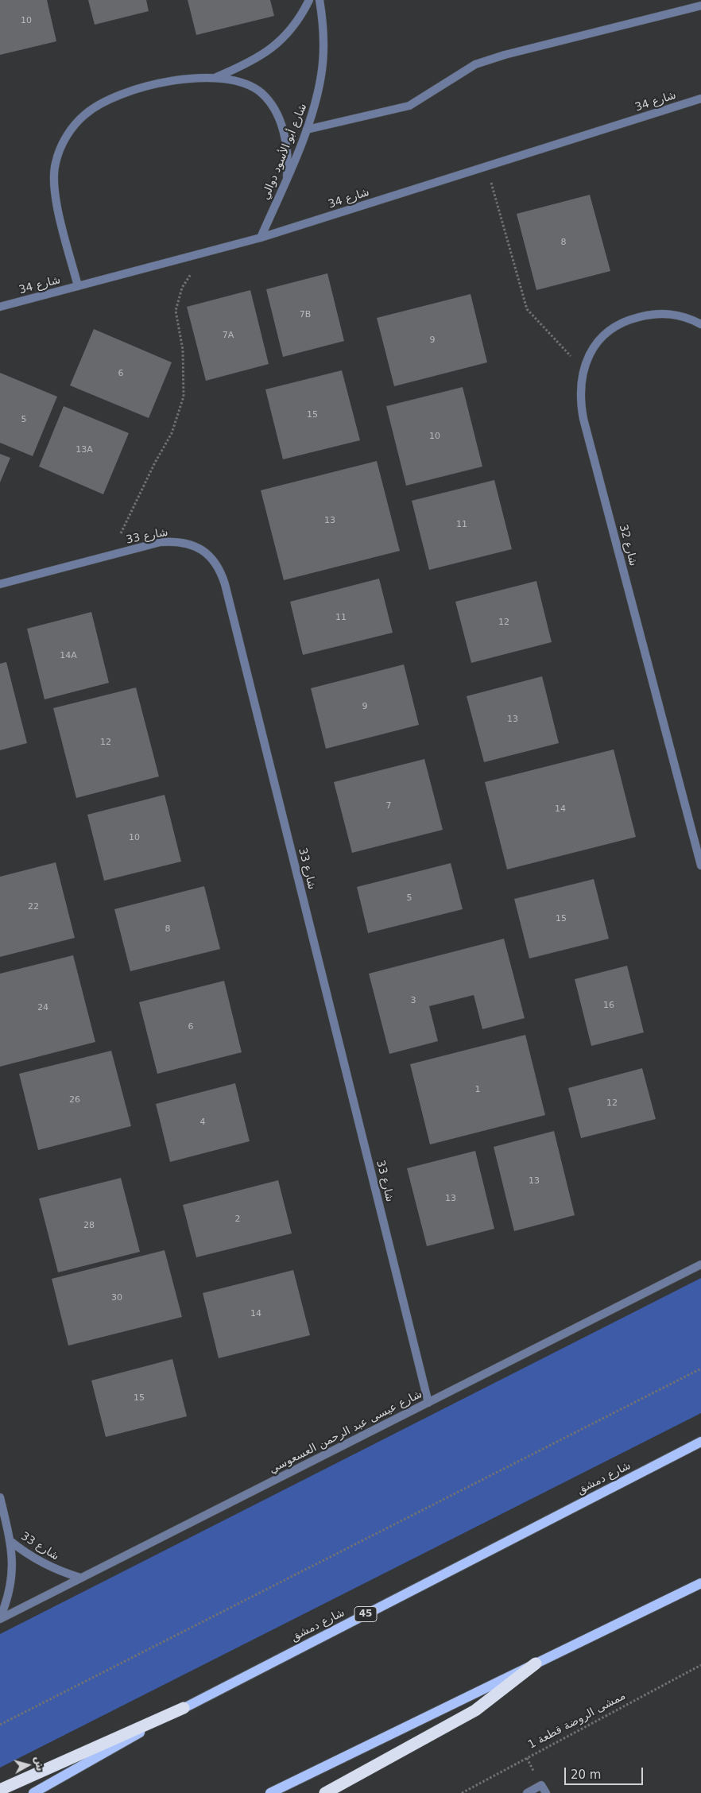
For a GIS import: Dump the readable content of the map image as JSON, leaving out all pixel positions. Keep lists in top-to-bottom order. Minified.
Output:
{"streets":{"main road":["شارع دمشق","45"],"street":["شارع 34","شارع أبو الأسود دوالي","شارع 33","شارع 32","شارع عيسى عبد الرحمن العسعوسي"],"path":["ممشى الروضة قطعة 1"]},"crossings":[["شارع 34","شارع أبو الأسود دوالي"],["شارع 33","شارع عيسى عبد الرحمن العسعوسي"]],"house_numbers":["10","8","7B","7A","9","6","15","5","10","13A","13","11","11","12","14A","9","13","12","7","14","10","5","22","15","8","3","16","24","6","1","26","12","4","13","13","2","28","30","14","15"],"scale_bar":"20 m","north":"right"}
